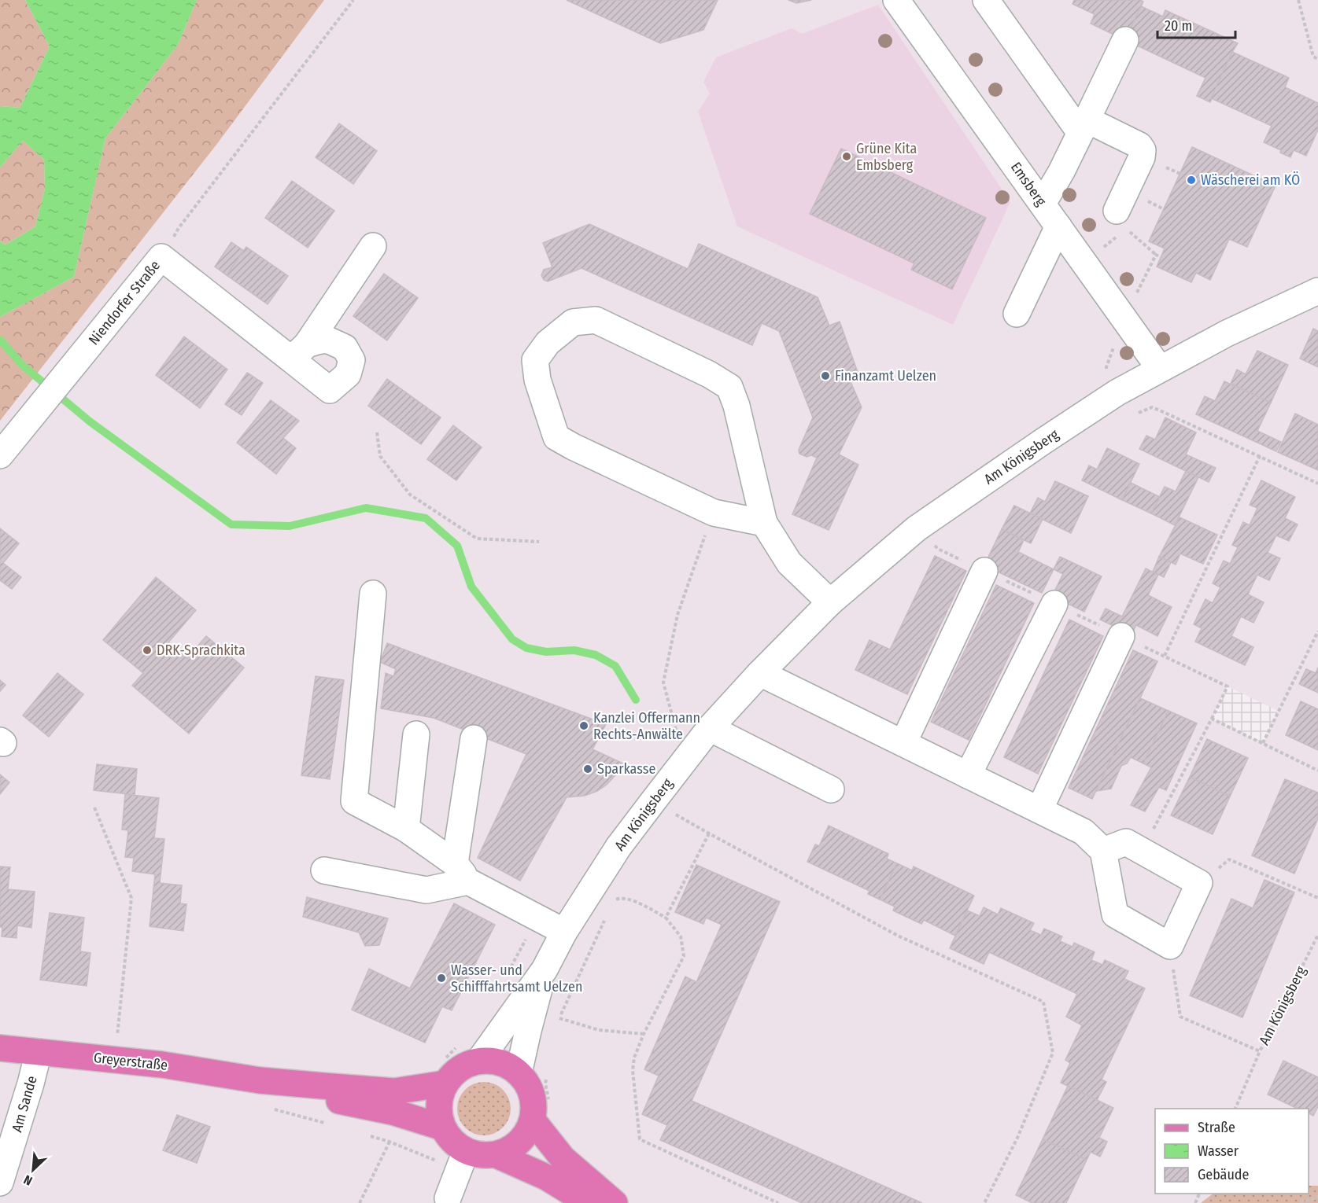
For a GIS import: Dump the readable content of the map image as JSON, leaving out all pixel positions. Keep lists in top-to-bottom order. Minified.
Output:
{"streets":{"main road":["Greyerstraße"],"street":["Emsberg","Niendorfer Straße","Am Königsberg","Am Sande"]},"crossings":[["Emsberg","Am Königsberg"],["Am Königsberg","Greyerstraße"],["Greyerstraße","Am Sande"]],"places":["Grüne Kita Embsberg","Wäscherei am KÖ","Finanzamt Uelzen","DRK-Sprachkita","Kanzlei Offermann Rechts-Anwälte","Sparkasse","Wasser- und Schifffahrtsamt Uelzen"],"legend":["Straße","Wasser","Gebäude"],"scale_bar":"20 m","north":"bottom left"}
